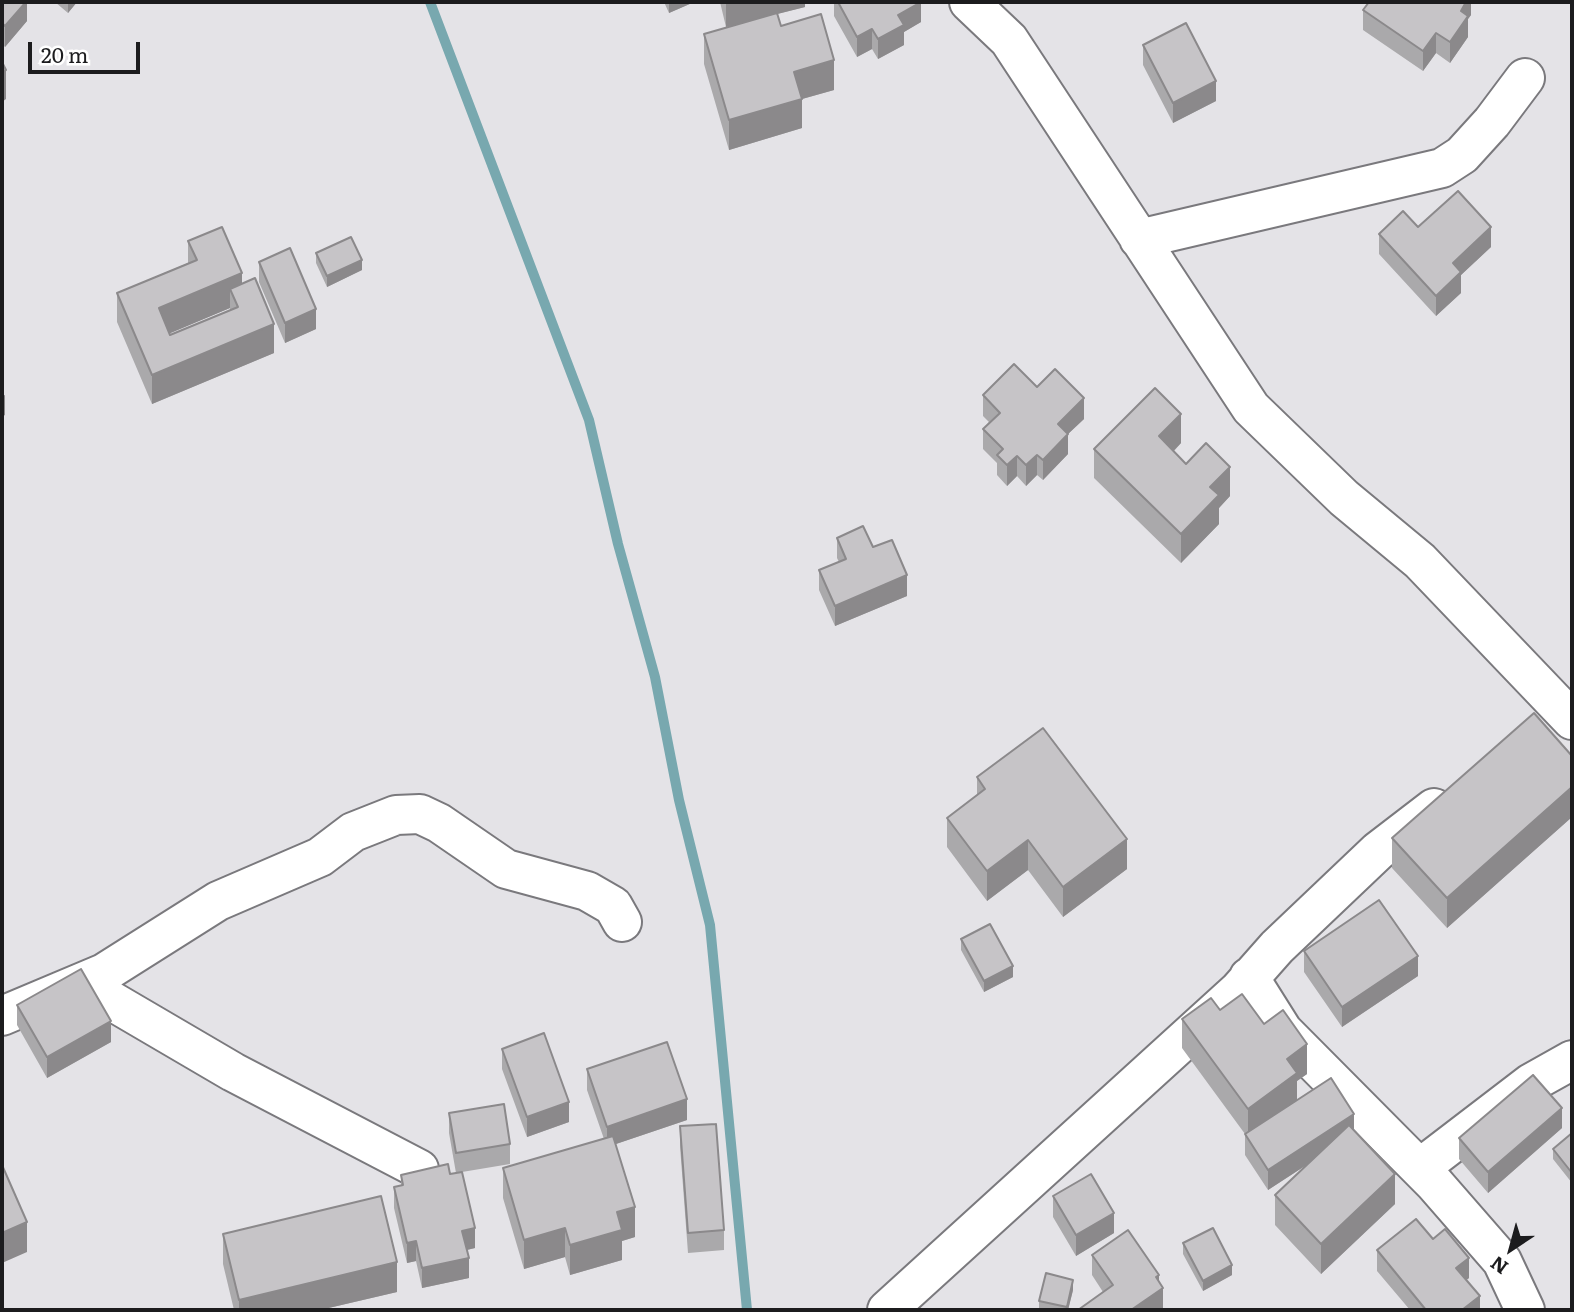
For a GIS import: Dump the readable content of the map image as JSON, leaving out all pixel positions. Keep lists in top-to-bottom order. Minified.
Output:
{"scale_bar":"20 m","north":"bottom left"}
